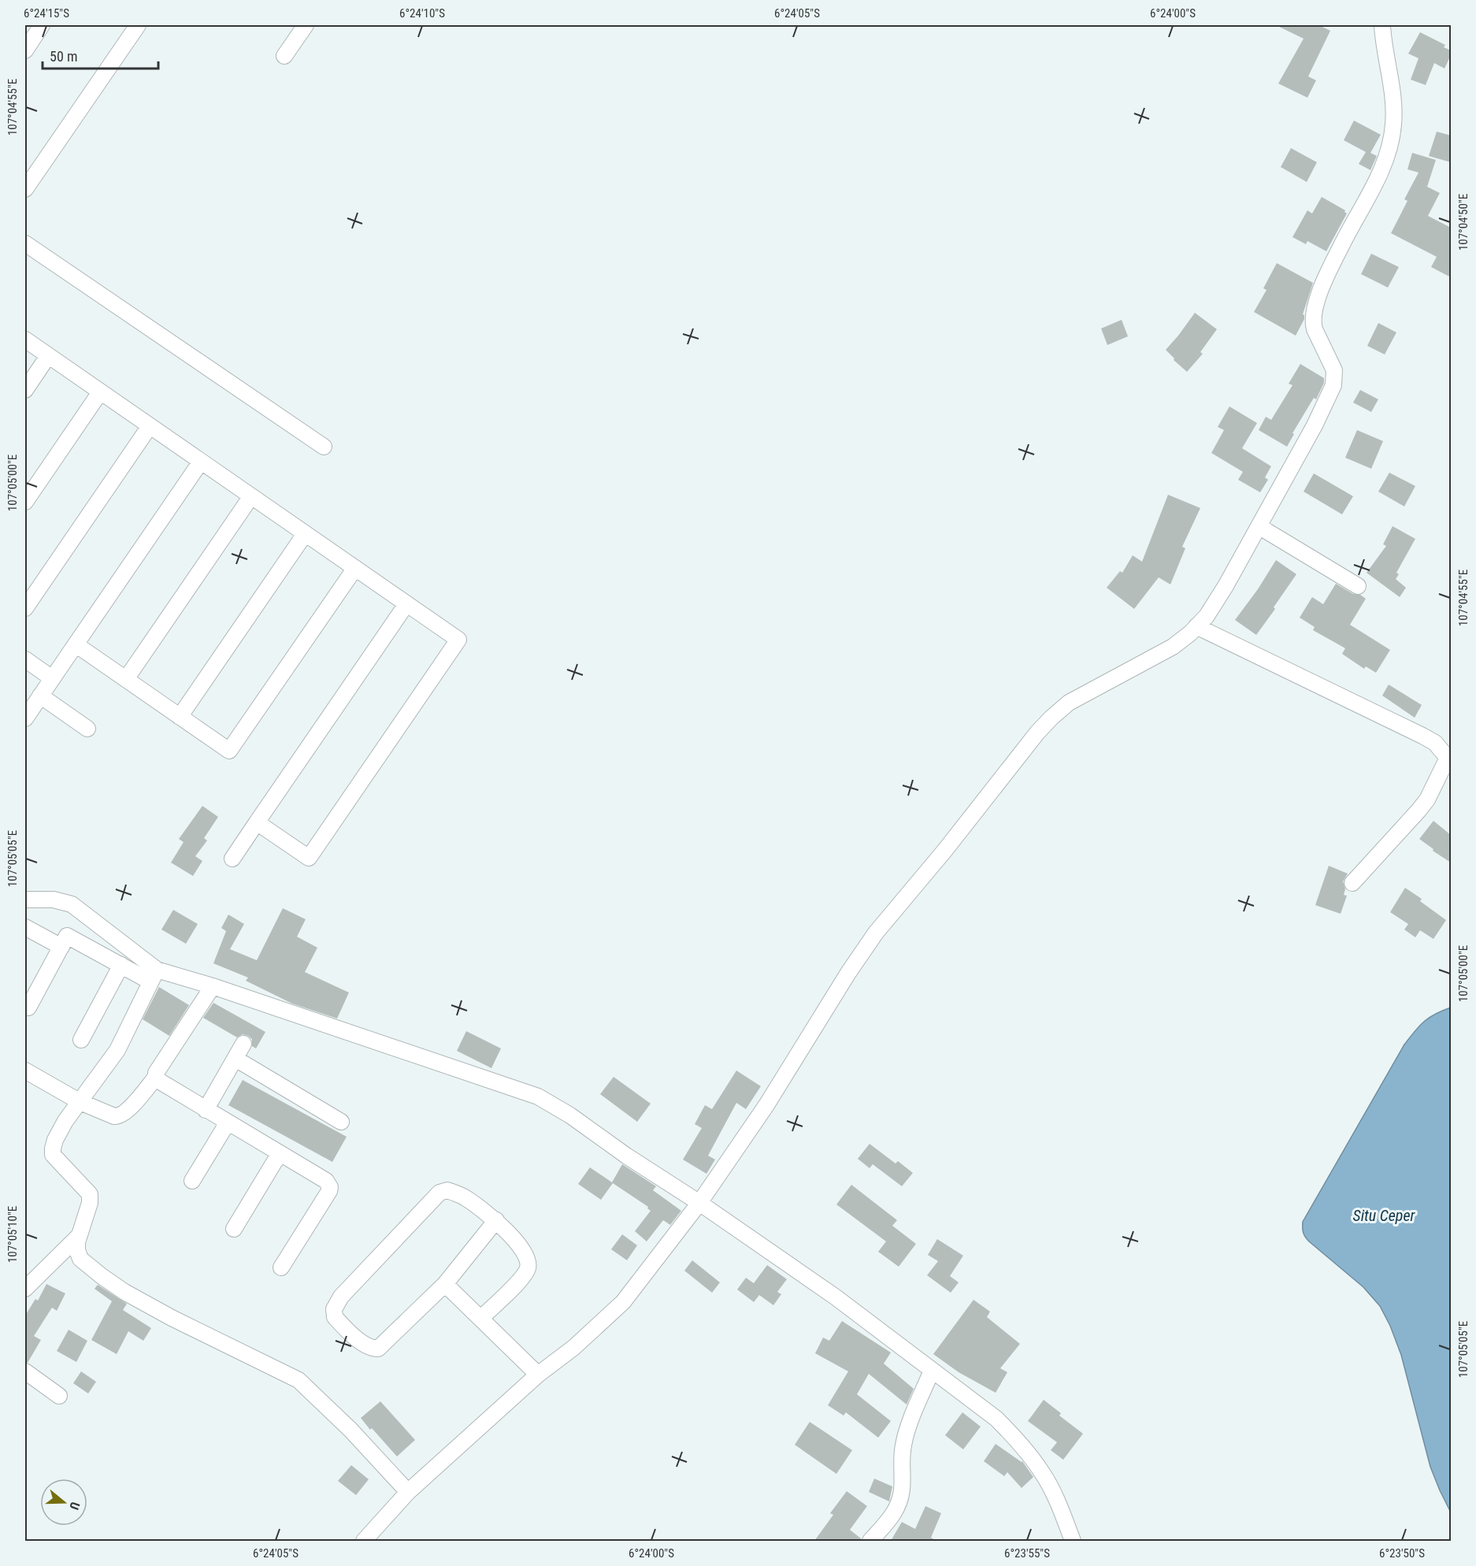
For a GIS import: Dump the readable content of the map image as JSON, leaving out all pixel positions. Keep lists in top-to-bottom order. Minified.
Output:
{"water":["Situ Ceper"],"scale_bar":"50 m","north":"right","coordinates":["6°24'15\"S","6°24'10\"S","6°24'05\"S","6°24'00\"S","107°04'55\"E","107°04'50\"E","107°05'00\"E","107°05'05\"E","107°05'10\"E","6°23'55\"S","6°23'50\"S"]}
